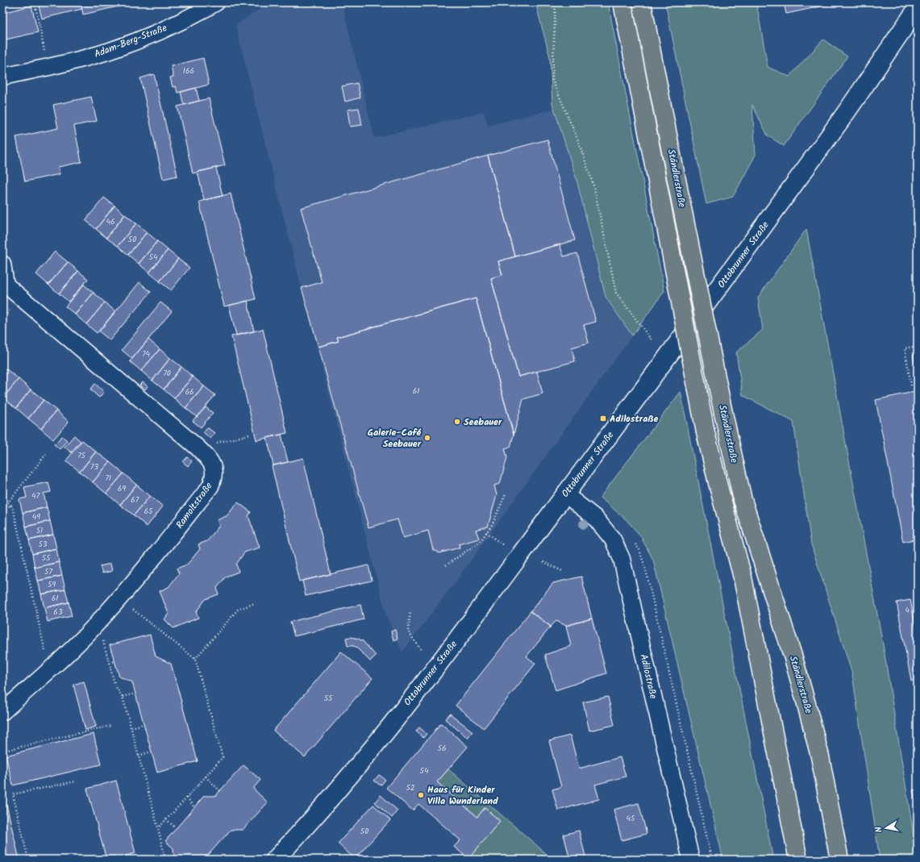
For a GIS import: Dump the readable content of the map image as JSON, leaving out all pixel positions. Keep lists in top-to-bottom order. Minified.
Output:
{"streets":{"highway":["Ständlerstraße"],"main road":["Ottobrunner Straße"],"street":["Adam-Berg-Straße","Ramoltstraße","Adilostraße"]},"crossings":[["Ottobrunner Straße","Adilostraße"]],"places":{"transit":["Adilostraße"],"other":["Seebauer","Galerie-Café Seebauer","Haus für Kinder Villa Wunderland"]},"house_numbers":["166","46","50","54","74","70","61","66","75","73","71","69","47","67","65","49","51","53","55","57","59","61","4","63","55","56","54","52","45","50"],"north":"left"}
